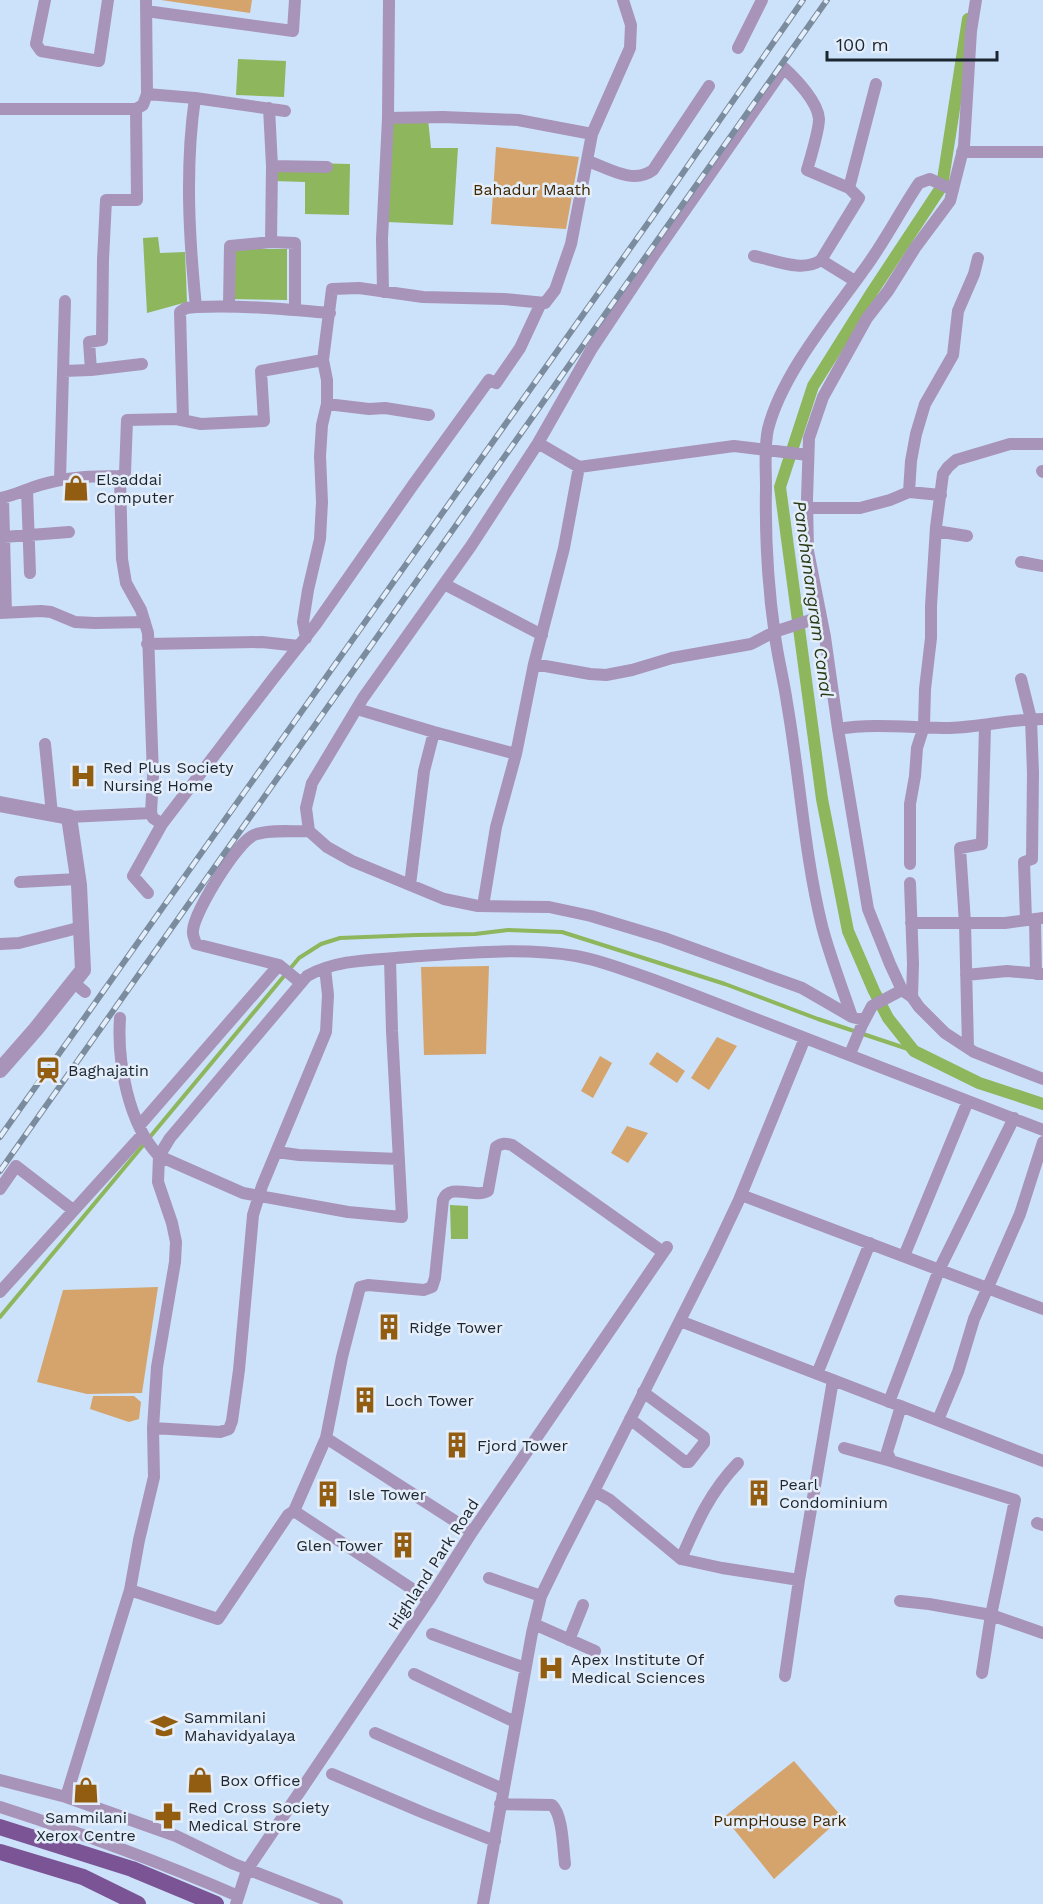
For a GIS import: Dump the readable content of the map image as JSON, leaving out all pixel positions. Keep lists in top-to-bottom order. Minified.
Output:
{"streets":{"street":["Highland Park Road"]},"water":["Panchanangram Canal"],"parks":["Bahadur Maath","PumpHouse Park"],"places":{"shop":["Elsaddai Computer","Box Office","Sammilani Xerox Centre"],"hospital":["Red Plus Society Nursing Home","Apex Institute Of Medical Sciences"],"station":["Baghajatin"],"building":["Ridge Tower","Loch Tower","Fjord Tower","Pearl Condominium","Isle Tower","Glen Tower"],"school or university":["Sammilani Mahavidyalaya"],"pharmacy":["Red Cross Society Medical Strore"]},"scale_bar":"100 m"}
